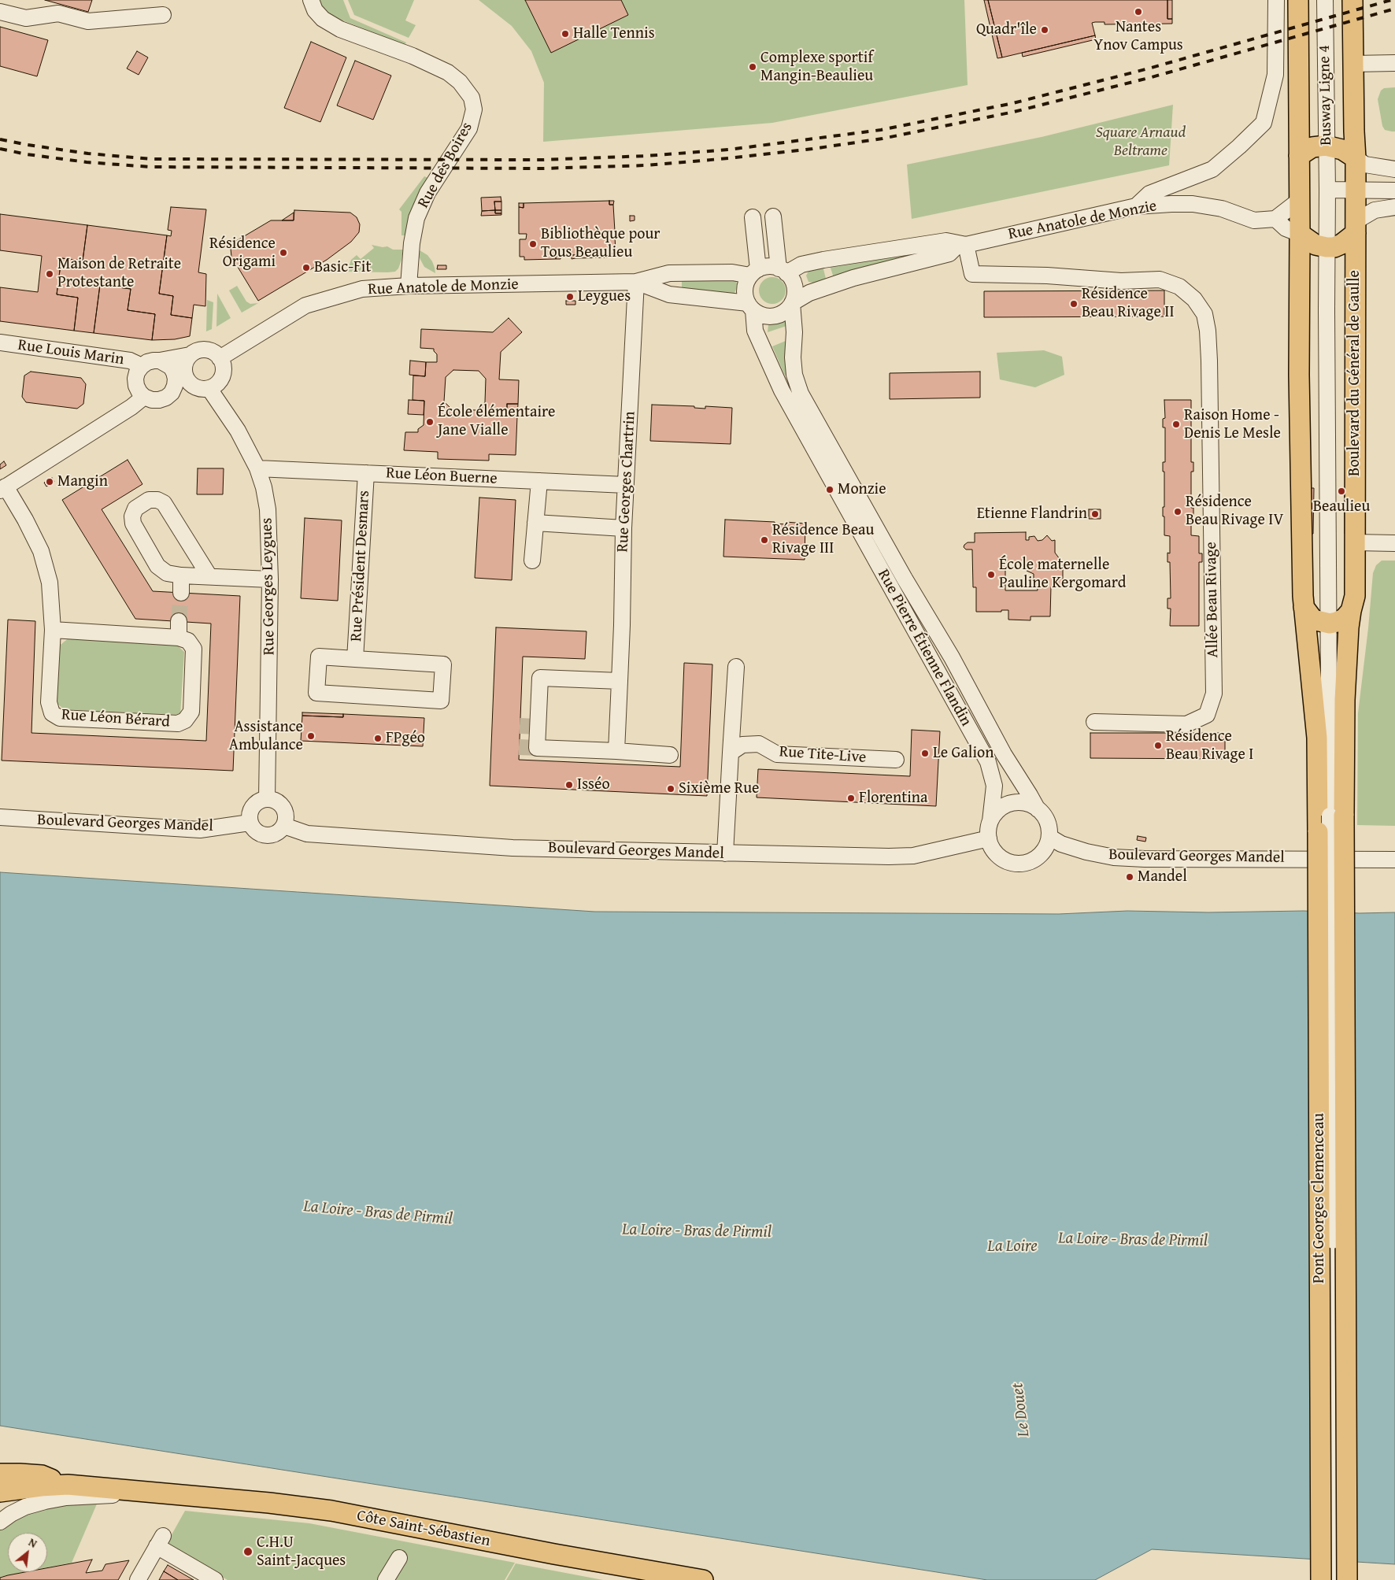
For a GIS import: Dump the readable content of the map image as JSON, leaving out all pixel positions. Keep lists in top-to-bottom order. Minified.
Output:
{"streets":{"main road":["Boulevard du Général de Gaulle","Pont Georges Clemenceau","Côte Saint-Sébastien"],"street":["Busway Ligne 4","Rue des Boires","Rue Anatole de Monzie","Rue Louis Marin","Rue Léon Buerne","Rue Georges Chartrin","Rue Président Desmars","Rue Georges Leygues","Allée Beau Rivage","Rue Pierre Étienne Flandin","Rue Léon Bérard","Rue Tite-Live","Boulevard Georges Mandel"]},"crossings":[["Busway Ligne 4","Boulevard du Général de Gaulle"],["Rue des Boires","Rue Anatole de Monzie"],["Rue Anatole de Monzie","Rue Georges Chartrin"],["Rue Anatole de Monzie","Rue Georges Leygues"],["Rue Anatole de Monzie","Allée Beau Rivage"],["Rue Anatole de Monzie","Rue Pierre Étienne Flandin"],["Boulevard du Général de Gaulle","Pont Georges Clemenceau"],["Rue Léon Buerne","Rue Georges Chartrin"],["Rue Léon Buerne","Rue Président Desmars"],["Rue Léon Buerne","Rue Georges Leygues"],["Rue Georges Leygues","Boulevard Georges Mandel"],["Rue Pierre Étienne Flandin","Boulevard Georges Mandel"]],"water":["La Loire - Bras de Pirmil","La Loire","Le Douet"],"parks":["Square Arnaud Beltrame"],"places":["Nantes Ynov Campus","Quadr'île","Halle Tennis","Complexe sportif Mangin-Beaulieu","Bibliothèque pour Tous Beaulieu","Résidence Origami","Basic-Fit","Maison de Retraite Protestante","Leygues","Résidence Beau Rivage II","École élémentaire Jane Vialle","Raison Home - Denis Le Mesle","Mangin","Monzie","Beaulieu","Résidence Beau Rivage IV","Etienne Flandrin","Résidence Beau Rivage III","École maternelle Pauline Kergomard","Assistance Ambulance","FPgéo","Résidence Beau Rivage I","Le Galion","Isséo","Sixième Rue","Florentina","Mandel","C.H.U Saint-Jacques"],"north":"top right"}
